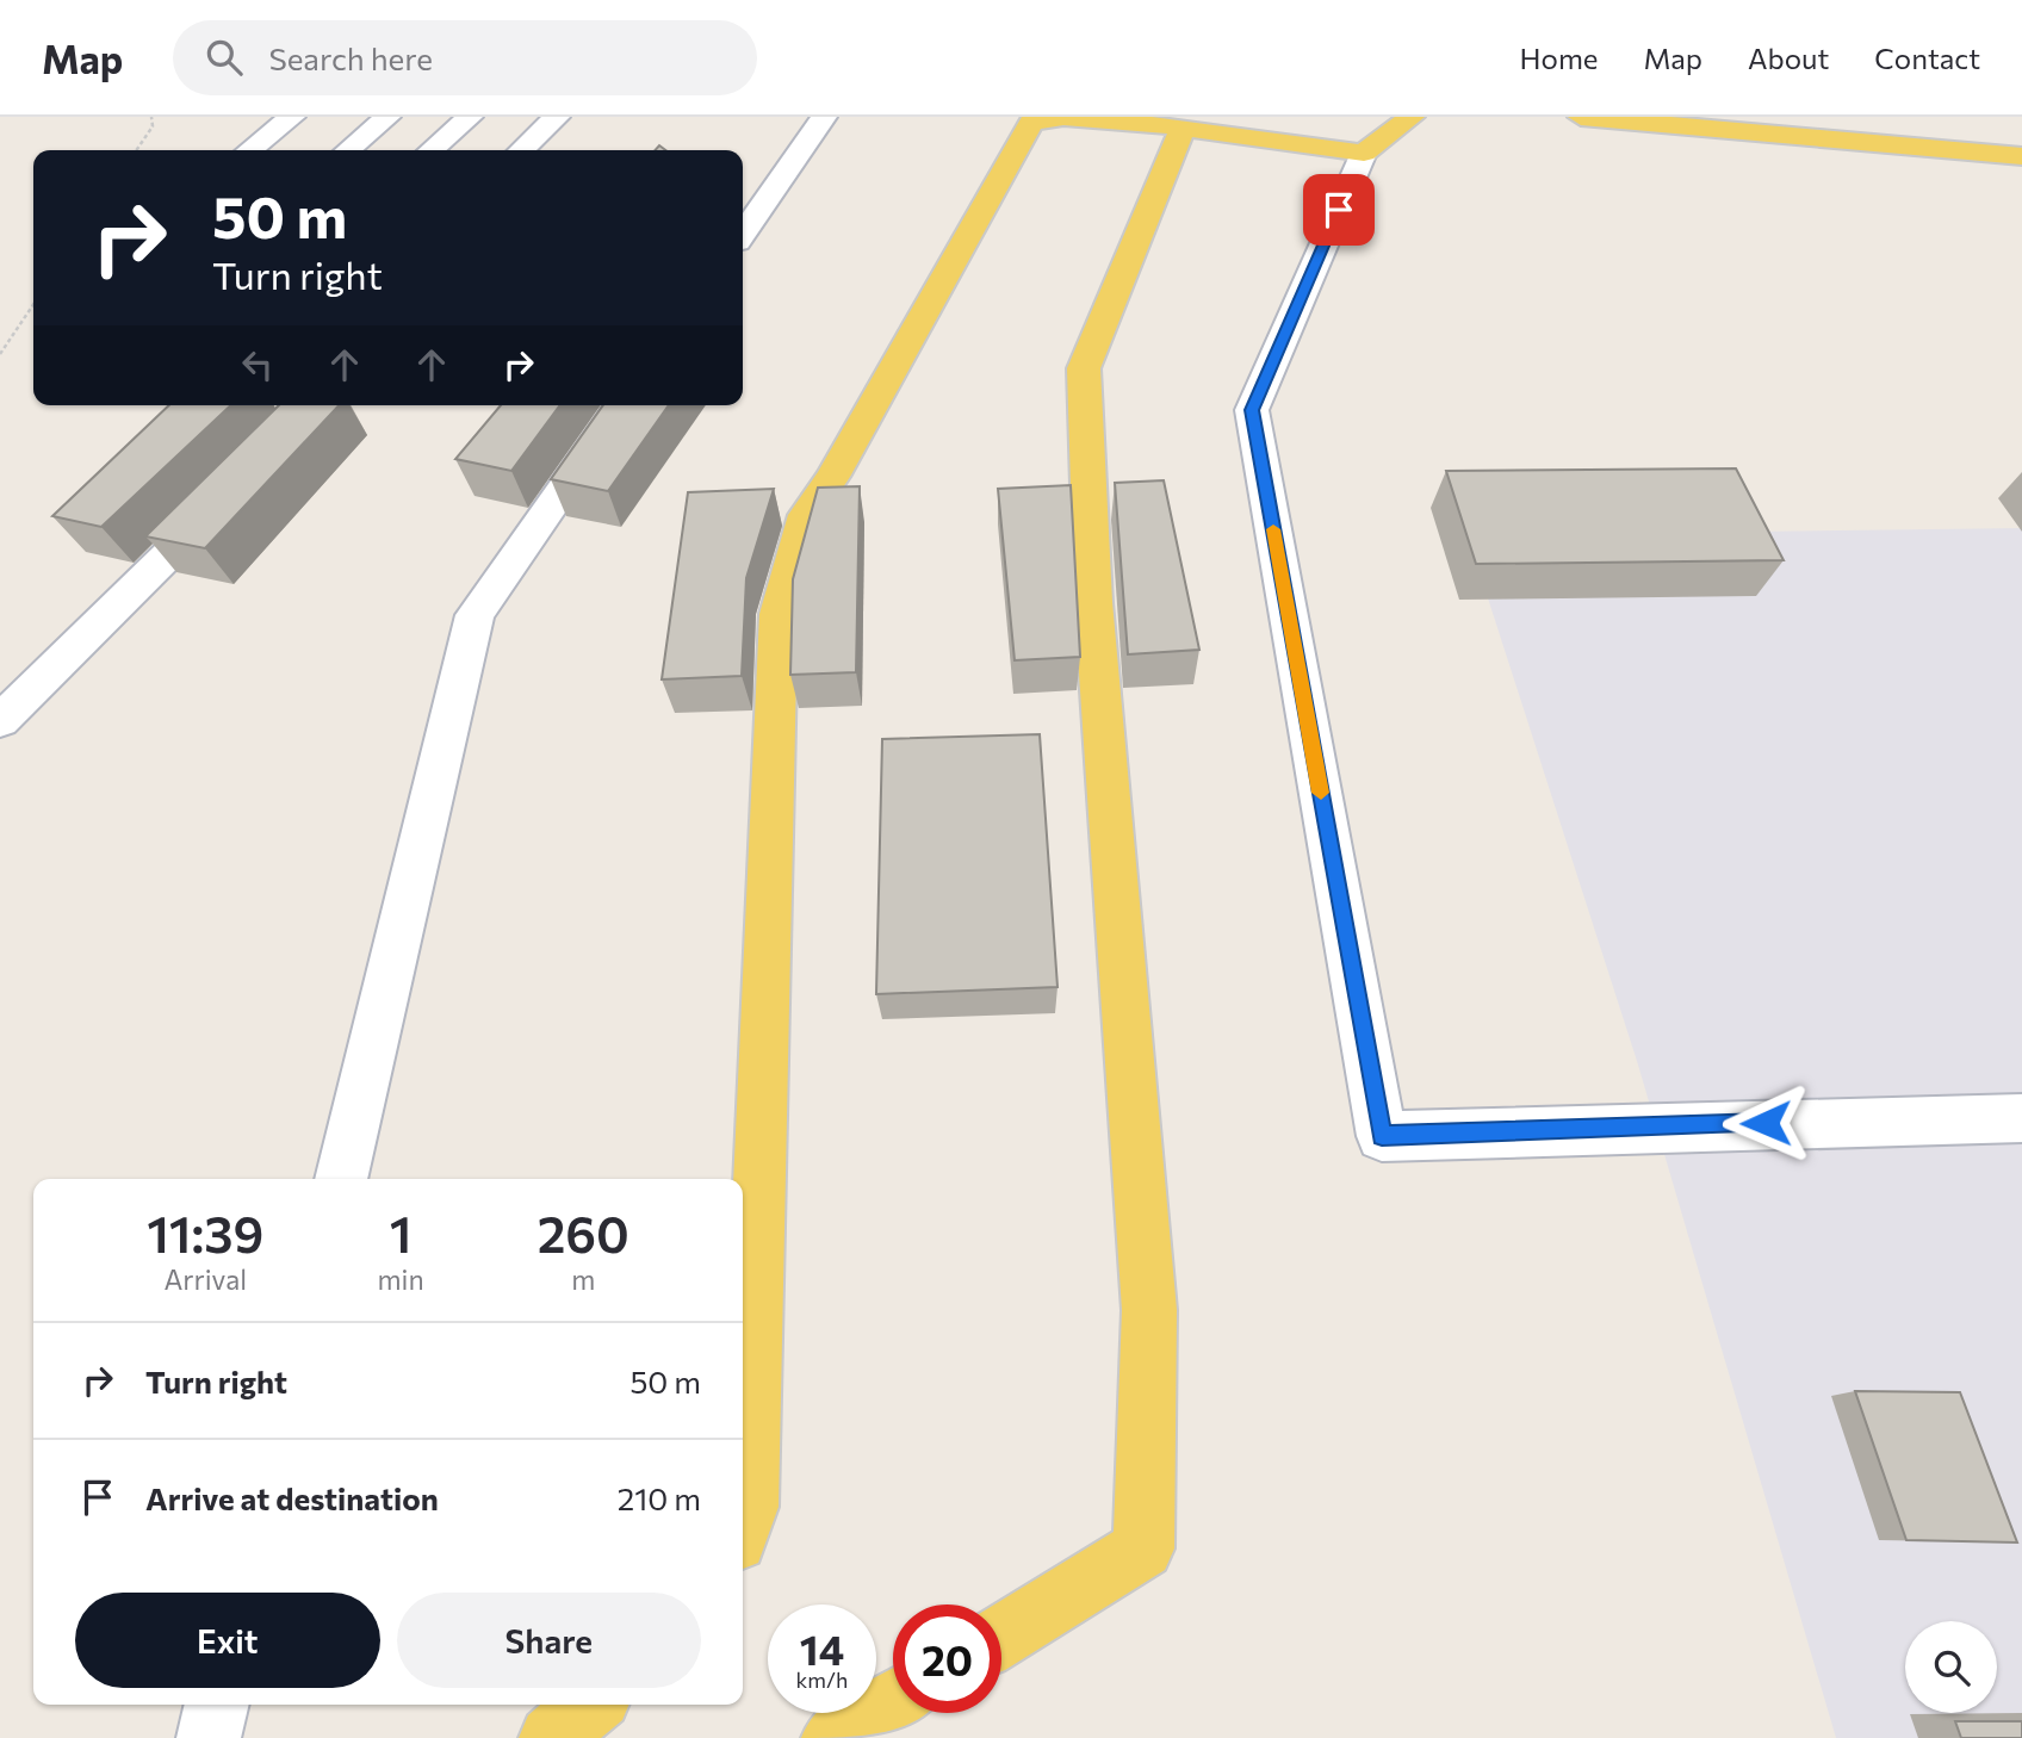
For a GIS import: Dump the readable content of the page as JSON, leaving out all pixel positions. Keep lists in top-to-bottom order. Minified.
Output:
{"page":{"header":"Map","search":"Search here","nav":["Home","Map","About","Contact"],"turn":["50 m","Turn right"],"eta":["11:39","Arrival","1","min","260","m"],"list":[{"name":"Turn right","value":"50 m"},{"name":"Arrive at destination","value":"210 m"}],"buttons":["Exit","Share"],"speed":"14 km/h","limit":"20"}}
